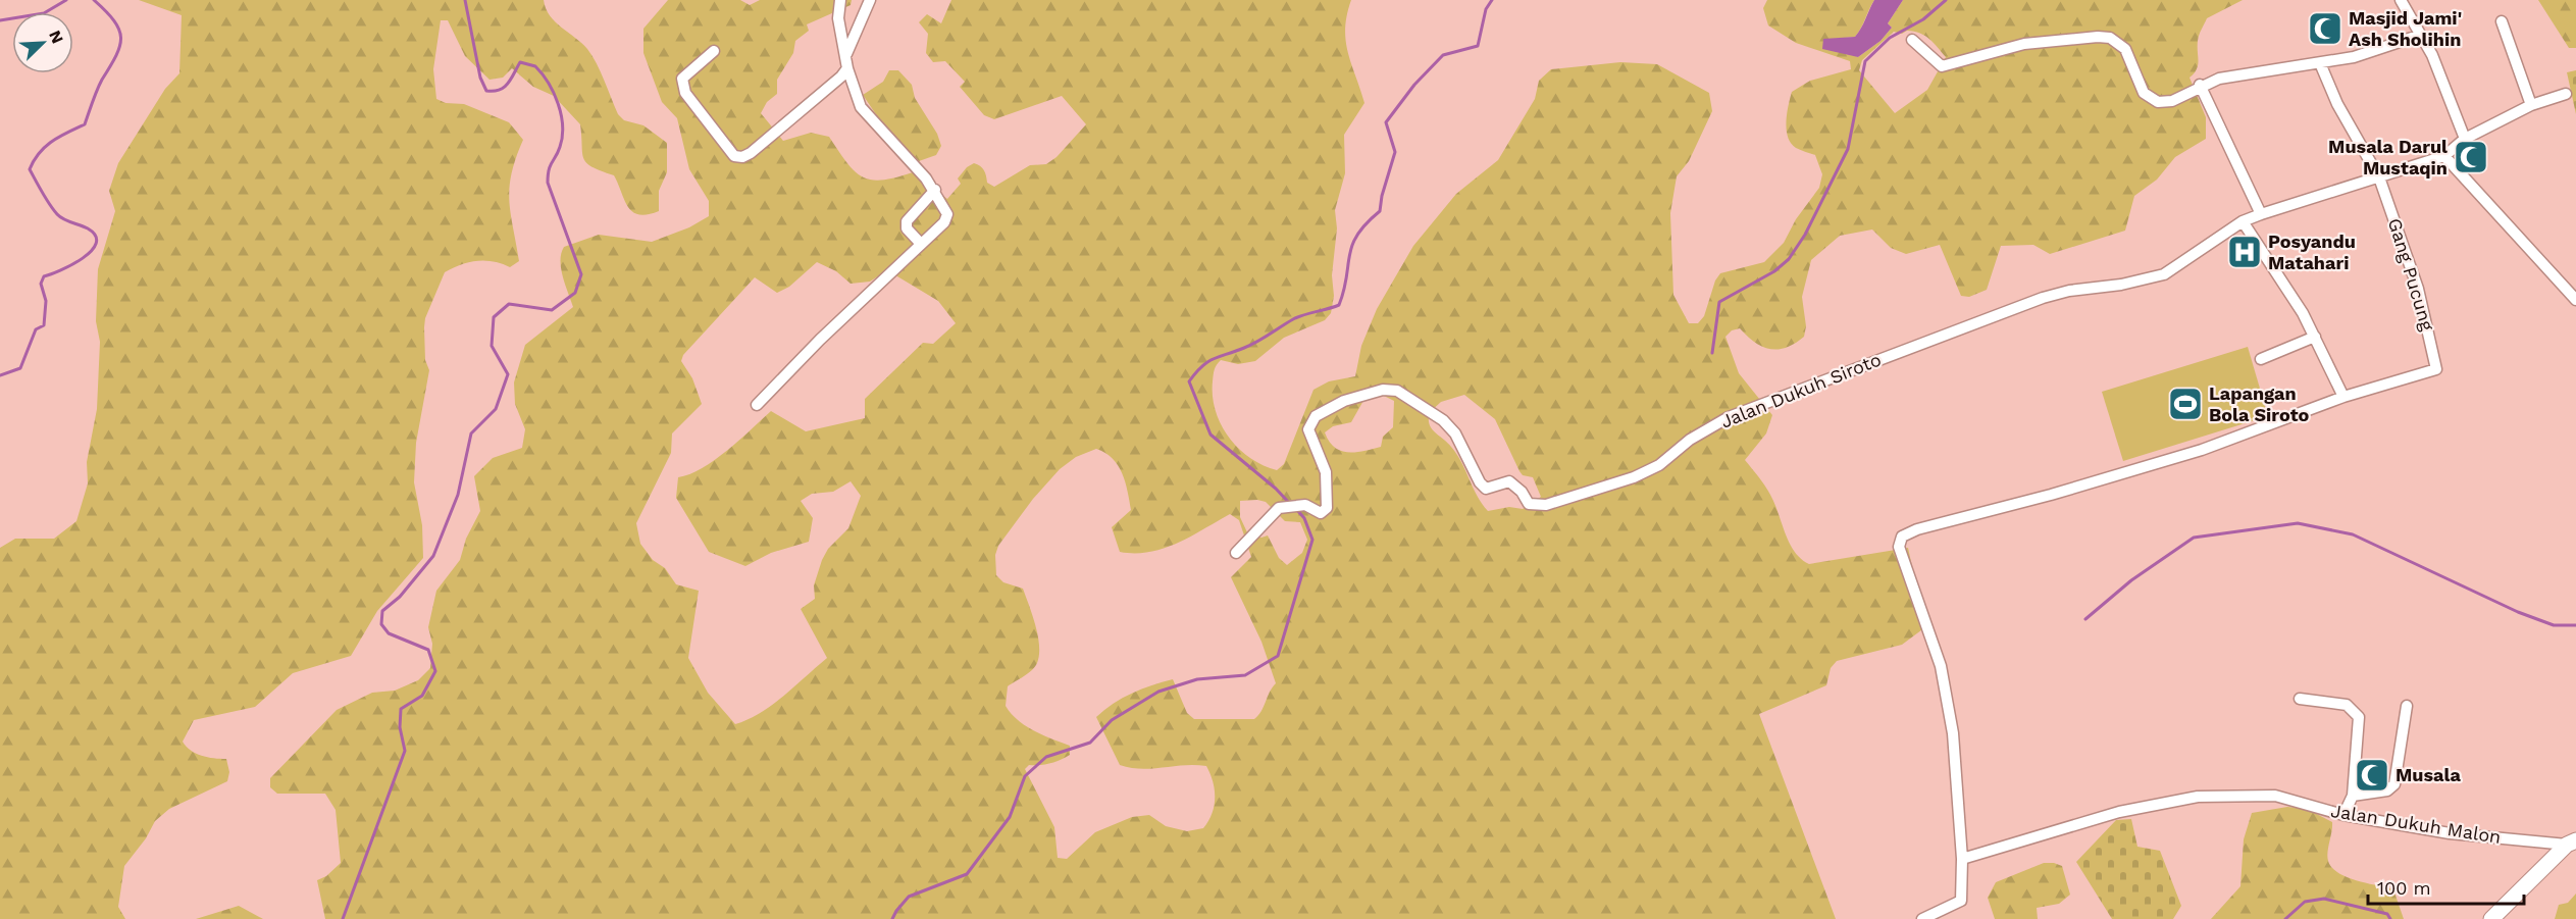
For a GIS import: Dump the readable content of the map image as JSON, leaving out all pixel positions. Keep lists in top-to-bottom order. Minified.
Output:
{"streets":{"street":["Gang Pucung","Jalan Dukuh Siroto","Jalan Dukuh Malon"]},"crossings":[["Gang Pucung","Jalan Dukuh Siroto"]],"places":{"mosque":["Masjid Jami' Ash Sholihin","Musala Darul Mustaqin","Musala"],"hospital":["Posyandu Matahari"],"sports":["Lapangan Bola Siroto"]},"scale_bar":"100 m","north":"top right"}
